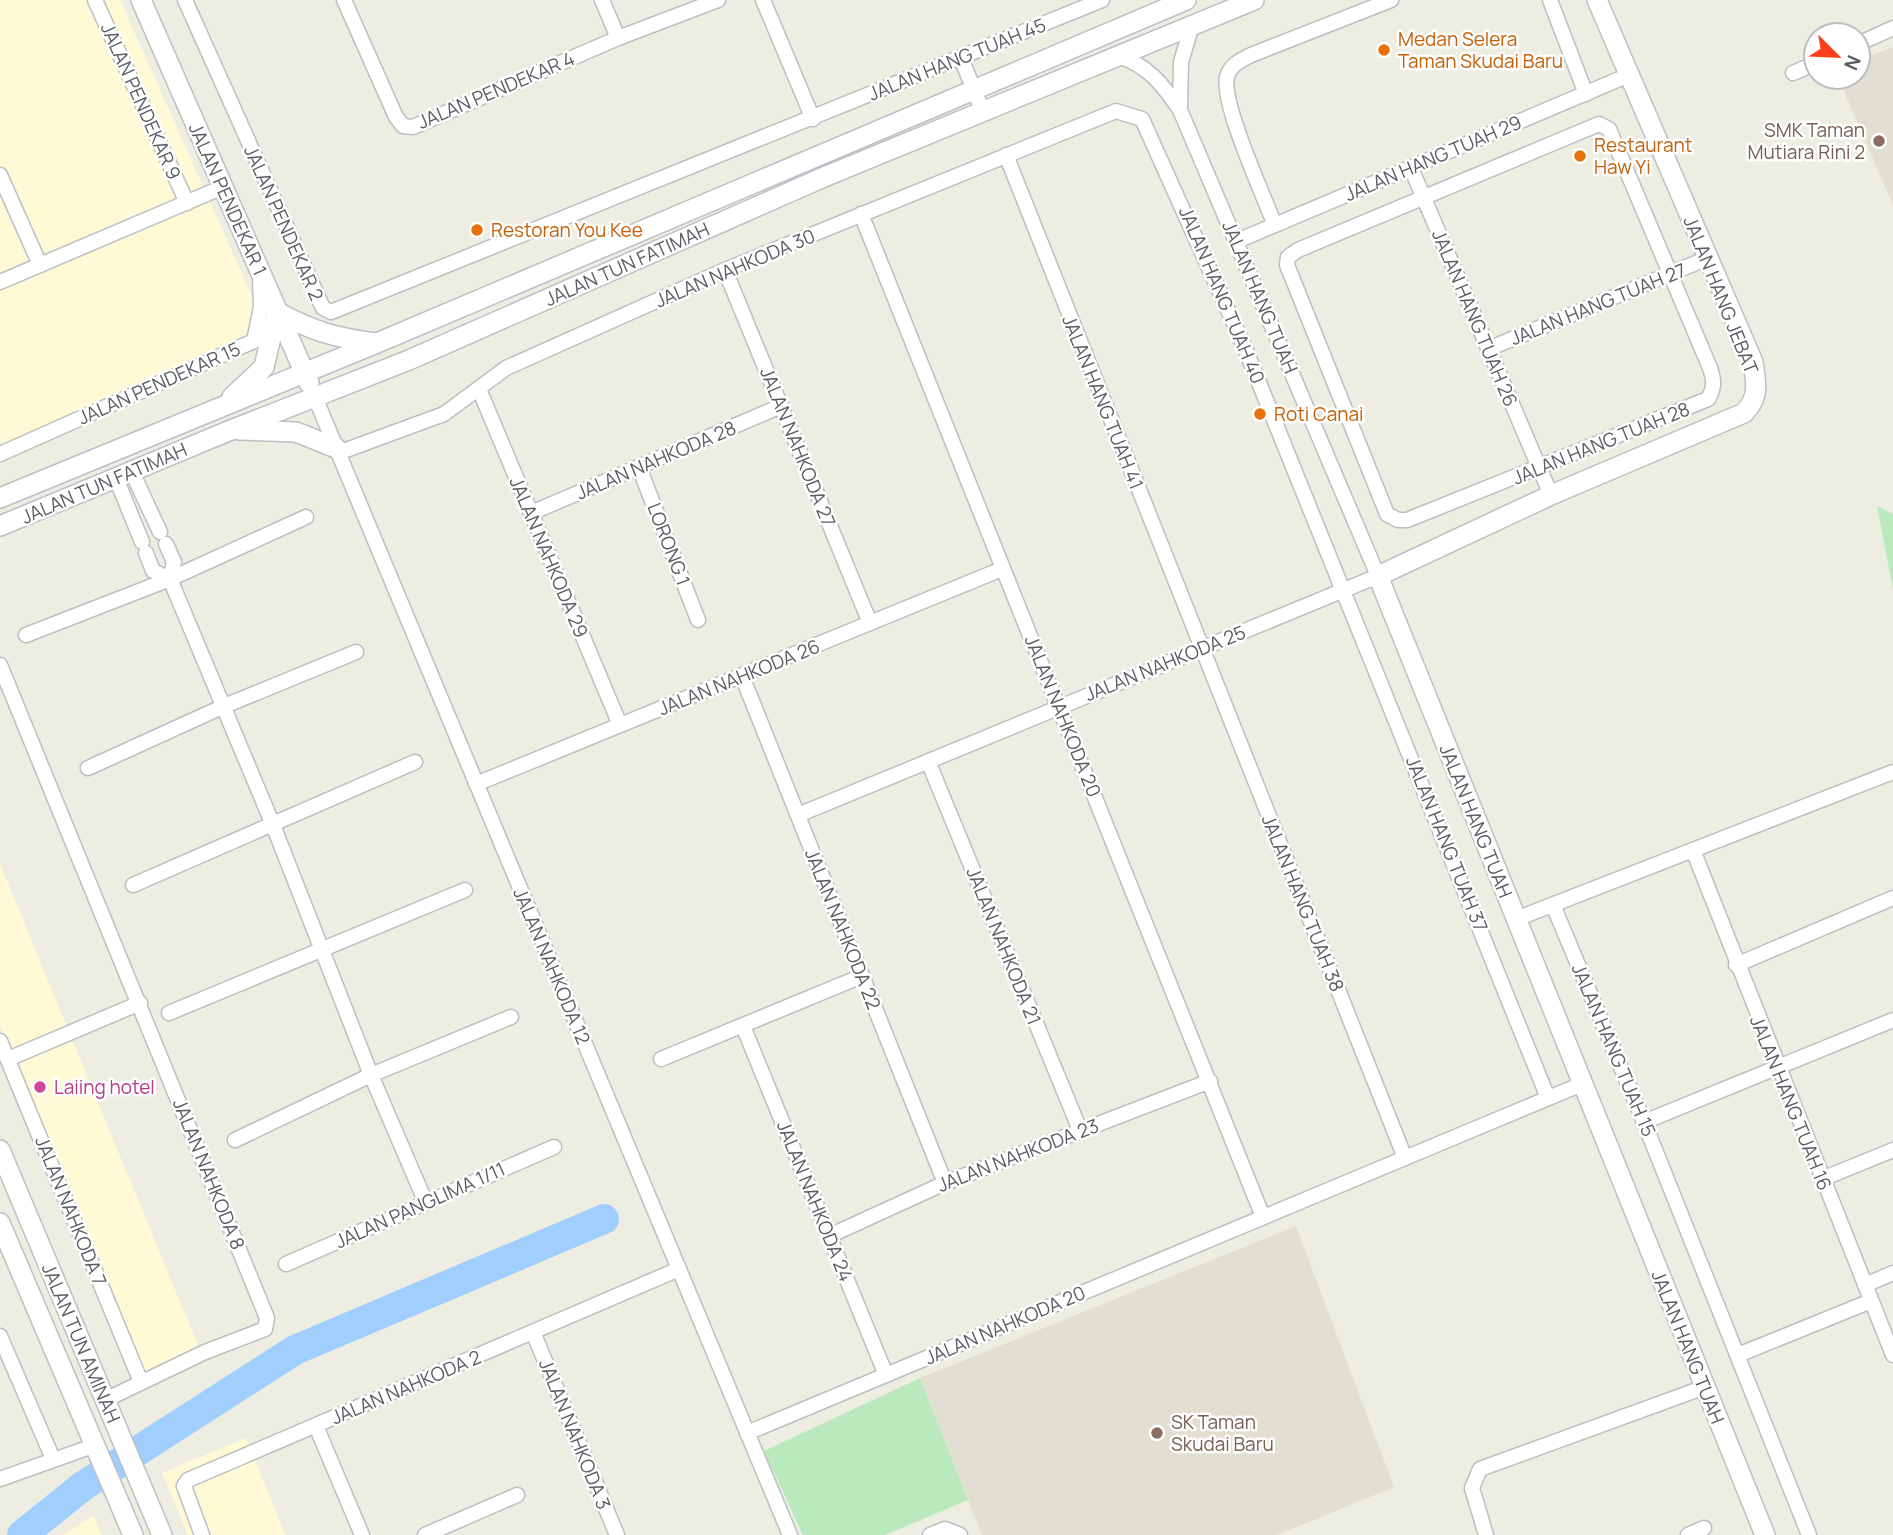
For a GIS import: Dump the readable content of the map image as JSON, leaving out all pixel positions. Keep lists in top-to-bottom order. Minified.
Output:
{"streets":{"main road":["JALAN PENDEKAR 1","JALAN TUN FATIMAH","JALAN HANG JEBAT","JALAN HANG TUAH","JALAN TUN AMINAH"],"street":["JALAN HANG TUAH 45","JALAN PENDEKAR 4","JALAN PENDEKAR 9","JALAN HANG TUAH 29","JALAN PENDEKAR 2","JALAN NAHKODA 30","JALAN HANG TUAH 40","JALAN HANG TUAH 27","JALAN HANG TUAH 26","JALAN PENDEKAR 15","JALAN HANG TUAH 41","JALAN HANG TUAH 28","JALAN NAHKODA 27","JALAN NAHKODA 28","LORONG 1","JALAN NAHKODA 29","JALAN NAHKODA 25","JALAN NAHKODA 26","JALAN NAHKODA 20","JALAN HANG TUAH 37","JALAN HANG TUAH 38","JALAN NAHKODA 22","JALAN NAHKODA 21","JALAN NAHKODA 12","JALAN HANG TUAH 15","JALAN HANG TUAH 16","JALAN NAHKODA 23","JALAN NAHKODA 8","JALAN NAHKODA 24","JALAN PANGLIMA 1/11","JALAN NAHKODA 7","JALAN NAHKODA 2","JALAN NAHKODA 3"]},"crossings":[["JALAN HANG TUAH 45","JALAN PENDEKAR 2"],["JALAN HANG TUAH 29","JALAN HANG JEBAT"],["JALAN HANG TUAH 29","JALAN HANG TUAH"],["JALAN HANG TUAH 29","JALAN HANG TUAH 26"],["JALAN PENDEKAR 1","JALAN TUN FATIMAH"],["JALAN PENDEKAR 1","JALAN PENDEKAR 15"],["JALAN PENDEKAR 1","JALAN NAHKODA 12"],["JALAN TUN FATIMAH","JALAN HANG TUAH"],["JALAN TUN FATIMAH","JALAN NAHKODA 12"],["JALAN NAHKODA 30","JALAN HANG TUAH 40"],["JALAN NAHKODA 30","JALAN HANG TUAH 41"],["JALAN NAHKODA 30","JALAN NAHKODA 27"],["JALAN NAHKODA 30","JALAN NAHKODA 29"],["JALAN NAHKODA 30","JALAN NAHKODA 20"],["JALAN NAHKODA 30","JALAN NAHKODA 12"],["JALAN HANG TUAH 40","JALAN NAHKODA 25"],["JALAN HANG TUAH 40","JALAN HANG TUAH 37"],["JALAN HANG JEBAT","JALAN HANG TUAH"],["JALAN HANG JEBAT","JALAN HANG TUAH 27"],["JALAN HANG JEBAT","JALAN HANG TUAH 26"],["JALAN HANG JEBAT","JALAN NAHKODA 25"],["JALAN HANG TUAH","JALAN NAHKODA 25"],["JALAN HANG TUAH","JALAN NAHKODA 20"],["JALAN HANG TUAH 27","JALAN HANG TUAH 26"],["JALAN HANG TUAH 27","JALAN HANG TUAH 28"],["JALAN HANG TUAH 26","JALAN HANG TUAH 28"],["JALAN HANG TUAH 41","JALAN NAHKODA 25"],["JALAN HANG TUAH 41","JALAN HANG TUAH 38"],["JALAN NAHKODA 27","JALAN NAHKODA 28"],["JALAN NAHKODA 27","JALAN NAHKODA 26"],["JALAN NAHKODA 28","LORONG 1"],["JALAN NAHKODA 28","JALAN NAHKODA 29"],["JALAN NAHKODA 29","JALAN NAHKODA 26"],["JALAN NAHKODA 25","JALAN NAHKODA 20"],["JALAN NAHKODA 25","JALAN HANG TUAH 37"],["JALAN NAHKODA 25","JALAN HANG TUAH 38"],["JALAN NAHKODA 25","JALAN NAHKODA 22"],["JALAN NAHKODA 25","JALAN NAHKODA 21"],["JALAN NAHKODA 26","JALAN NAHKODA 20"],["JALAN NAHKODA 26","JALAN NAHKODA 22"],["JALAN NAHKODA 26","JALAN NAHKODA 12"],["JALAN NAHKODA 20","JALAN HANG TUAH 37"],["JALAN NAHKODA 20","JALAN HANG TUAH 38"],["JALAN NAHKODA 20","JALAN NAHKODA 12"],["JALAN NAHKODA 20","JALAN NAHKODA 23"],["JALAN NAHKODA 20","JALAN NAHKODA 24"],["JALAN NAHKODA 22","JALAN NAHKODA 23"],["JALAN NAHKODA 21","JALAN NAHKODA 23"],["JALAN NAHKODA 12","JALAN NAHKODA 2"],["JALAN NAHKODA 23","JALAN NAHKODA 24"],["JALAN NAHKODA 8","JALAN NAHKODA 7"],["JALAN NAHKODA 8","JALAN TUN AMINAH"],["JALAN NAHKODA 2","JALAN NAHKODA 3"]],"places":["Medan Selera Taman Skudai Baru","SMK Taman Mutiara Rini 2","Restaurant Haw Yi","Restoran You Kee","Roti Canai","Laiing hotel","SK Taman Skudai Baru"],"north":"bottom right"}
